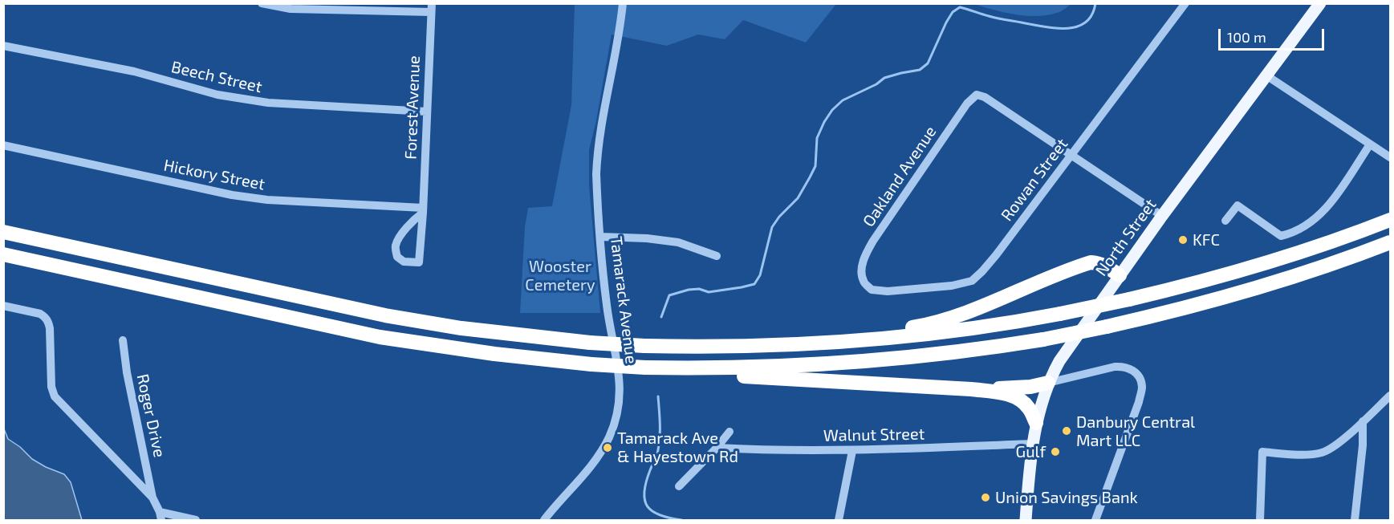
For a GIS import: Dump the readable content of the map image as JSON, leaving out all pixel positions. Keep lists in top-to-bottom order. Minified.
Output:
{"streets":{"main road":["North Street"],"street":["Beech Street","Forest Avenue","Hickory Street","Oakland Avenue","Rowan Street","Tamarack Avenue","Roger Drive","Walnut Street"]},"crossings":[["Beech Street","Forest Avenue"],["Forest Avenue","Hickory Street"],["Oakland Avenue","Rowan Street"],["North Street","Walnut Street"]],"parks":["Wooster Cemetery"],"places":["KFC","Danbury Central Mart LLC","Tamarack Ave & Hayestown Rd","Gulf","Union Savings Bank"],"scale_bar":"100 m"}
